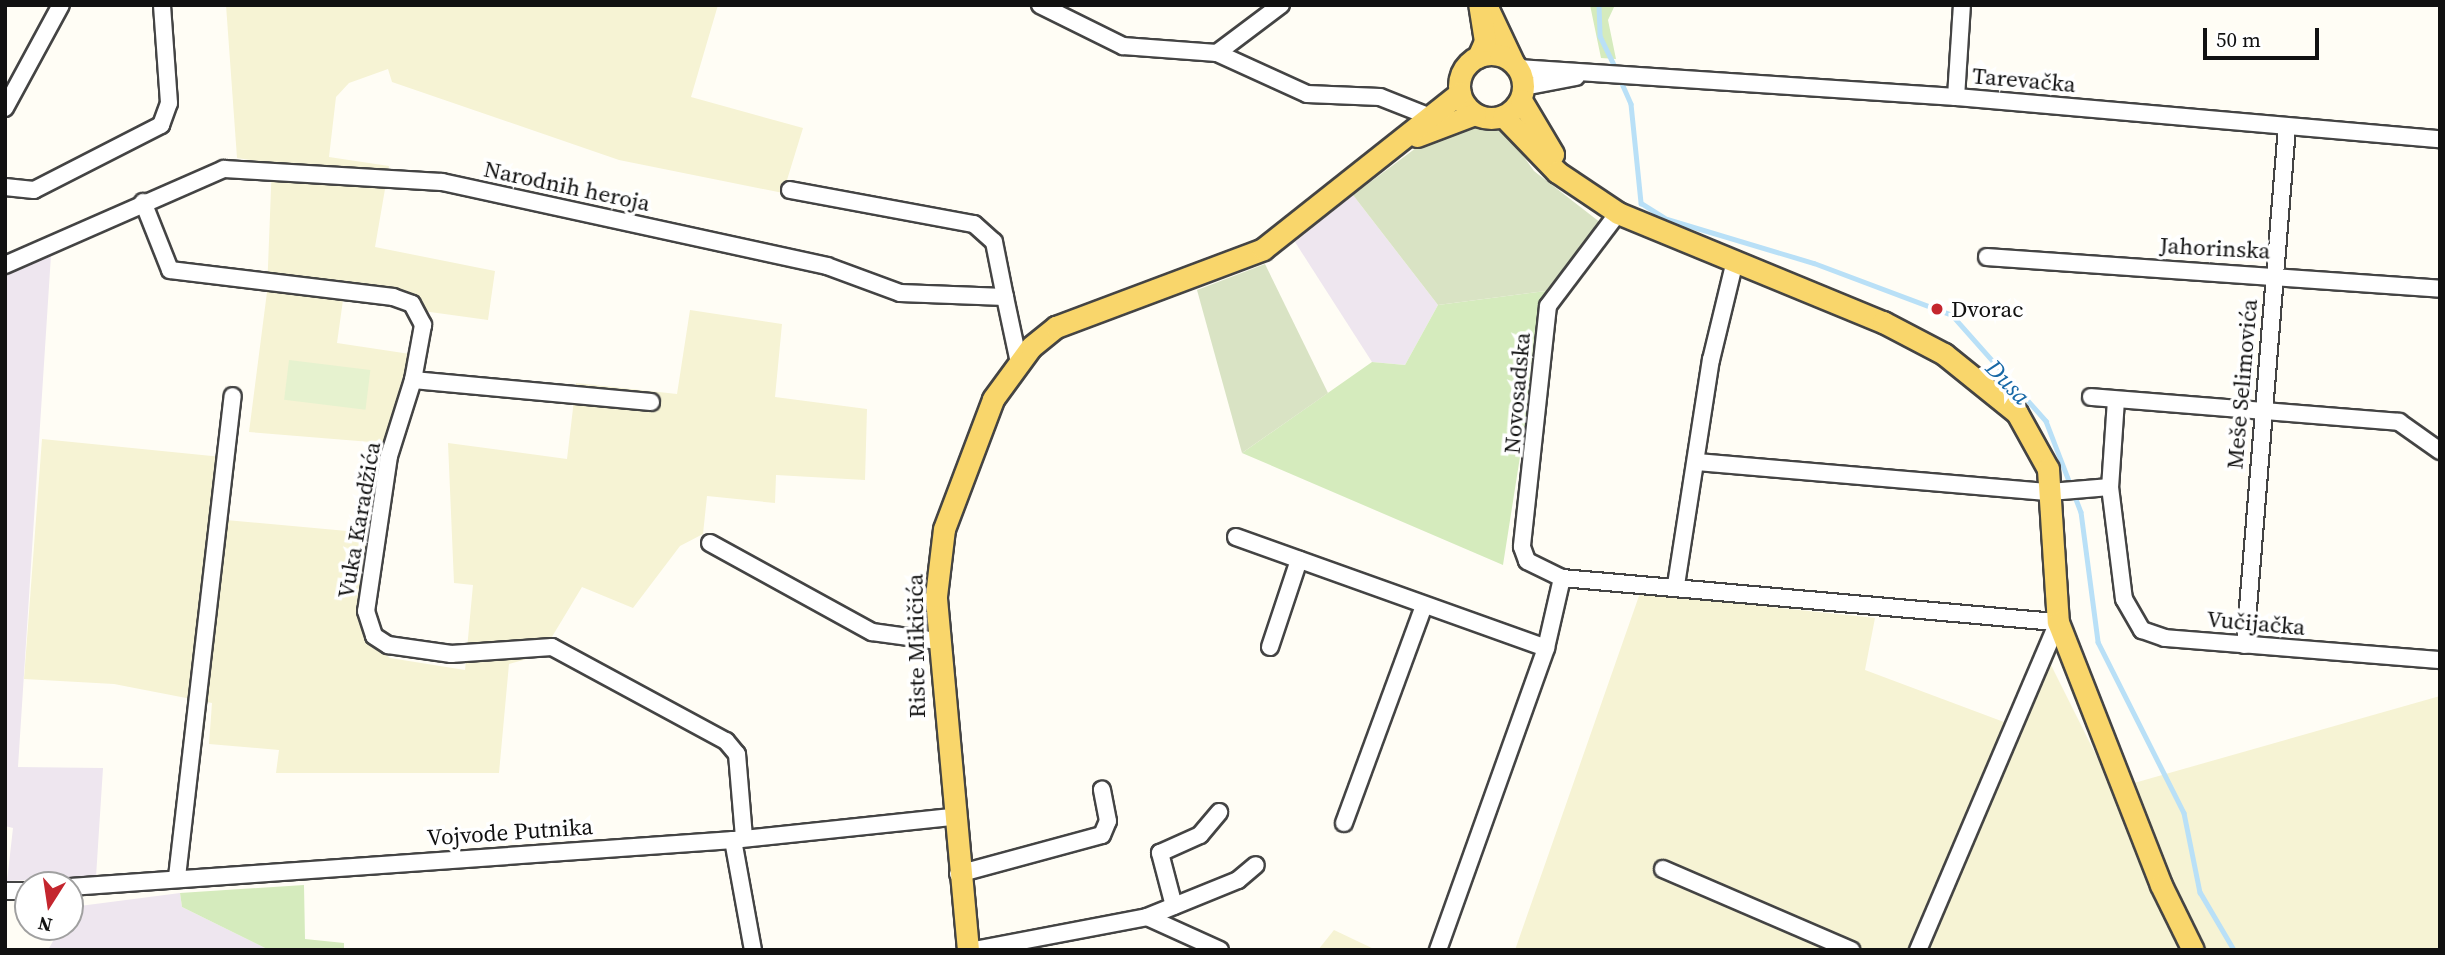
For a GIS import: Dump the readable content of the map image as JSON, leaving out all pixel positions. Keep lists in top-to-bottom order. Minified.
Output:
{"streets":{"main road":["Riste Mikičića"],"street":["Tarevačka","Narodnih heroja","Jahorinska","Meše Selimovića","Novosadska","Vuka Karadžića","Vučijačka","Vojvode Putnika"]},"crossings":[["Tarevačka","Meše Selimovića"],["Tarevačka","Riste Mikičića"],["Narodnih heroja","Vuka Karadžića"],["Jahorinska","Meše Selimovića"],["Meše Selimovića","Vučijačka"],["Vuka Karadžića","Vojvode Putnika"],["Riste Mikičića","Vojvode Putnika"]],"water":["Dusa"],"places":["Dvorac"],"scale_bar":"50 m","north":"bottom"}
